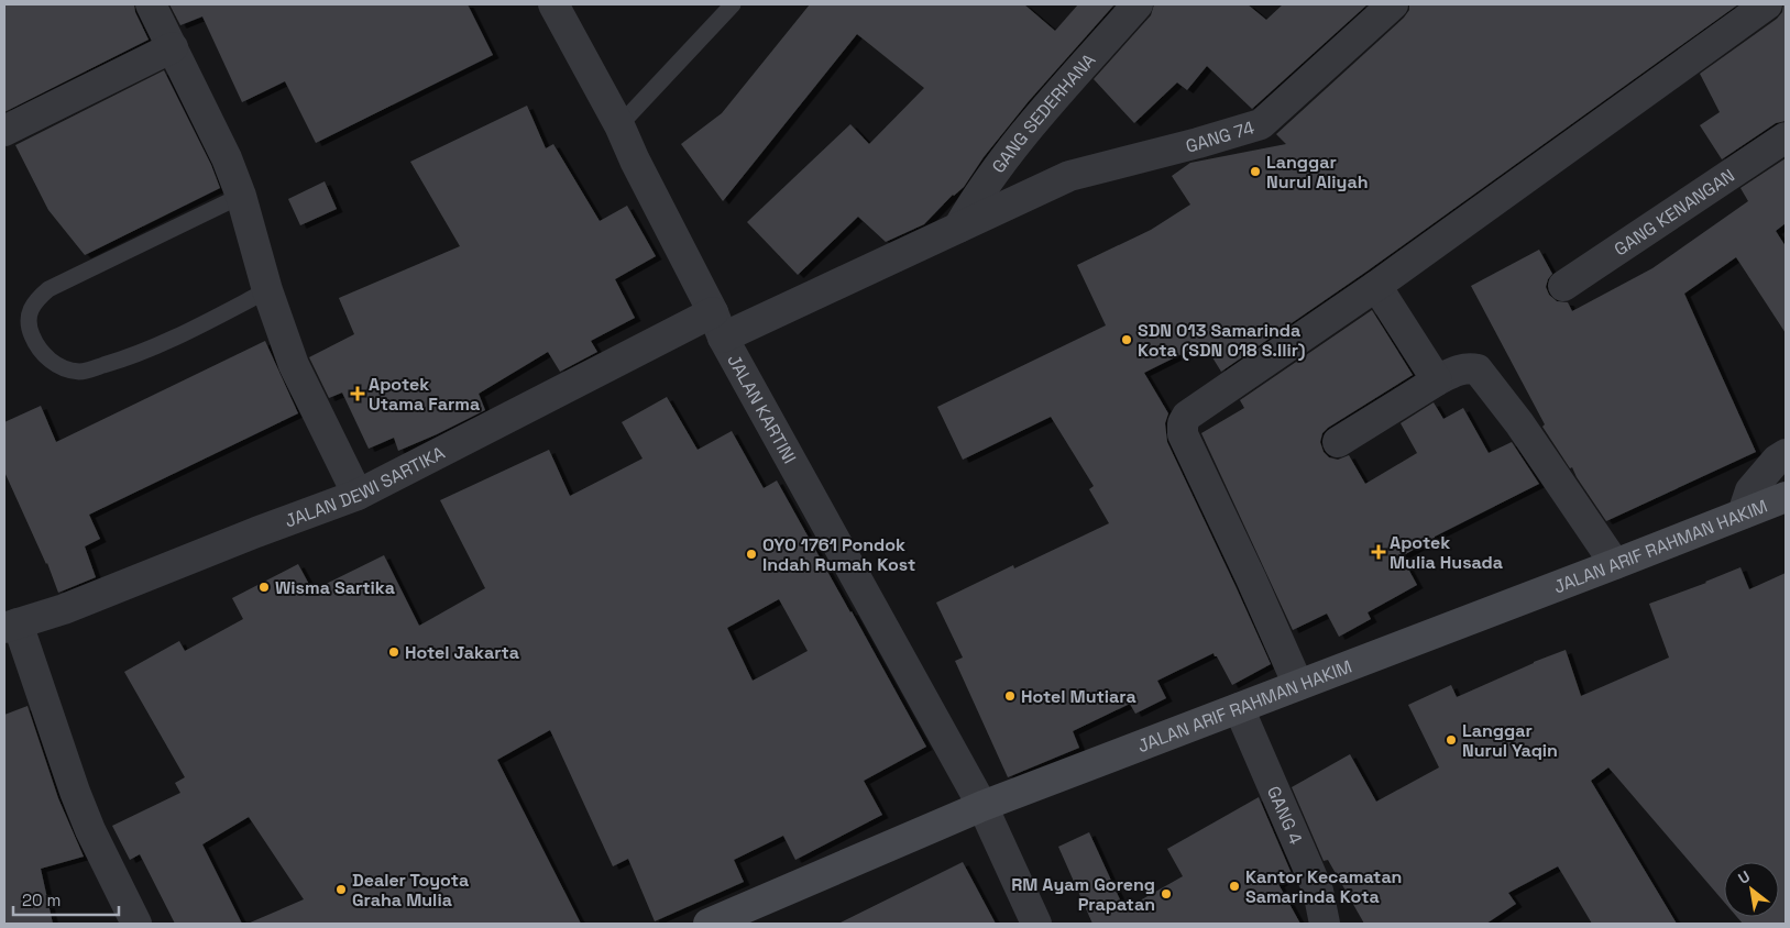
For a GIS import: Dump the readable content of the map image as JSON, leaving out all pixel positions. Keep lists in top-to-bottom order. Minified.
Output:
{"streets":{"street":["GANG SEDERHANA","GANG 74","GANG KENANGAN","JALAN KARTINI","JALAN DEWI SARTIKA","JALAN ARIF RAHMAN HAKIM","GANG 4"]},"crossings":[["GANG SEDERHANA","GANG 74"],["JALAN KARTINI","JALAN DEWI SARTIKA"],["JALAN KARTINI","JALAN ARIF RAHMAN HAKIM"],["JALAN ARIF RAHMAN HAKIM","GANG 4"]],"places":{"other":["Langgar Nurul Aliyah","SDN 013 Samarinda Kota (SDN 018 S.Ilir)","OYO 1761 Pondok Indah Rumah Kost","Wisma Sartika","Hotel Jakarta","Hotel Mutiara","Langgar Nurul Yaqin","Kantor Kecamatan Samarinda Kota","Dealer Toyota Graha Mulia","RM Ayam Goreng Prapatan"],"health":["Apotek Utama Farma","Apotek Mulia Husada"]},"scale_bar":"20 m","north":"top left"}
